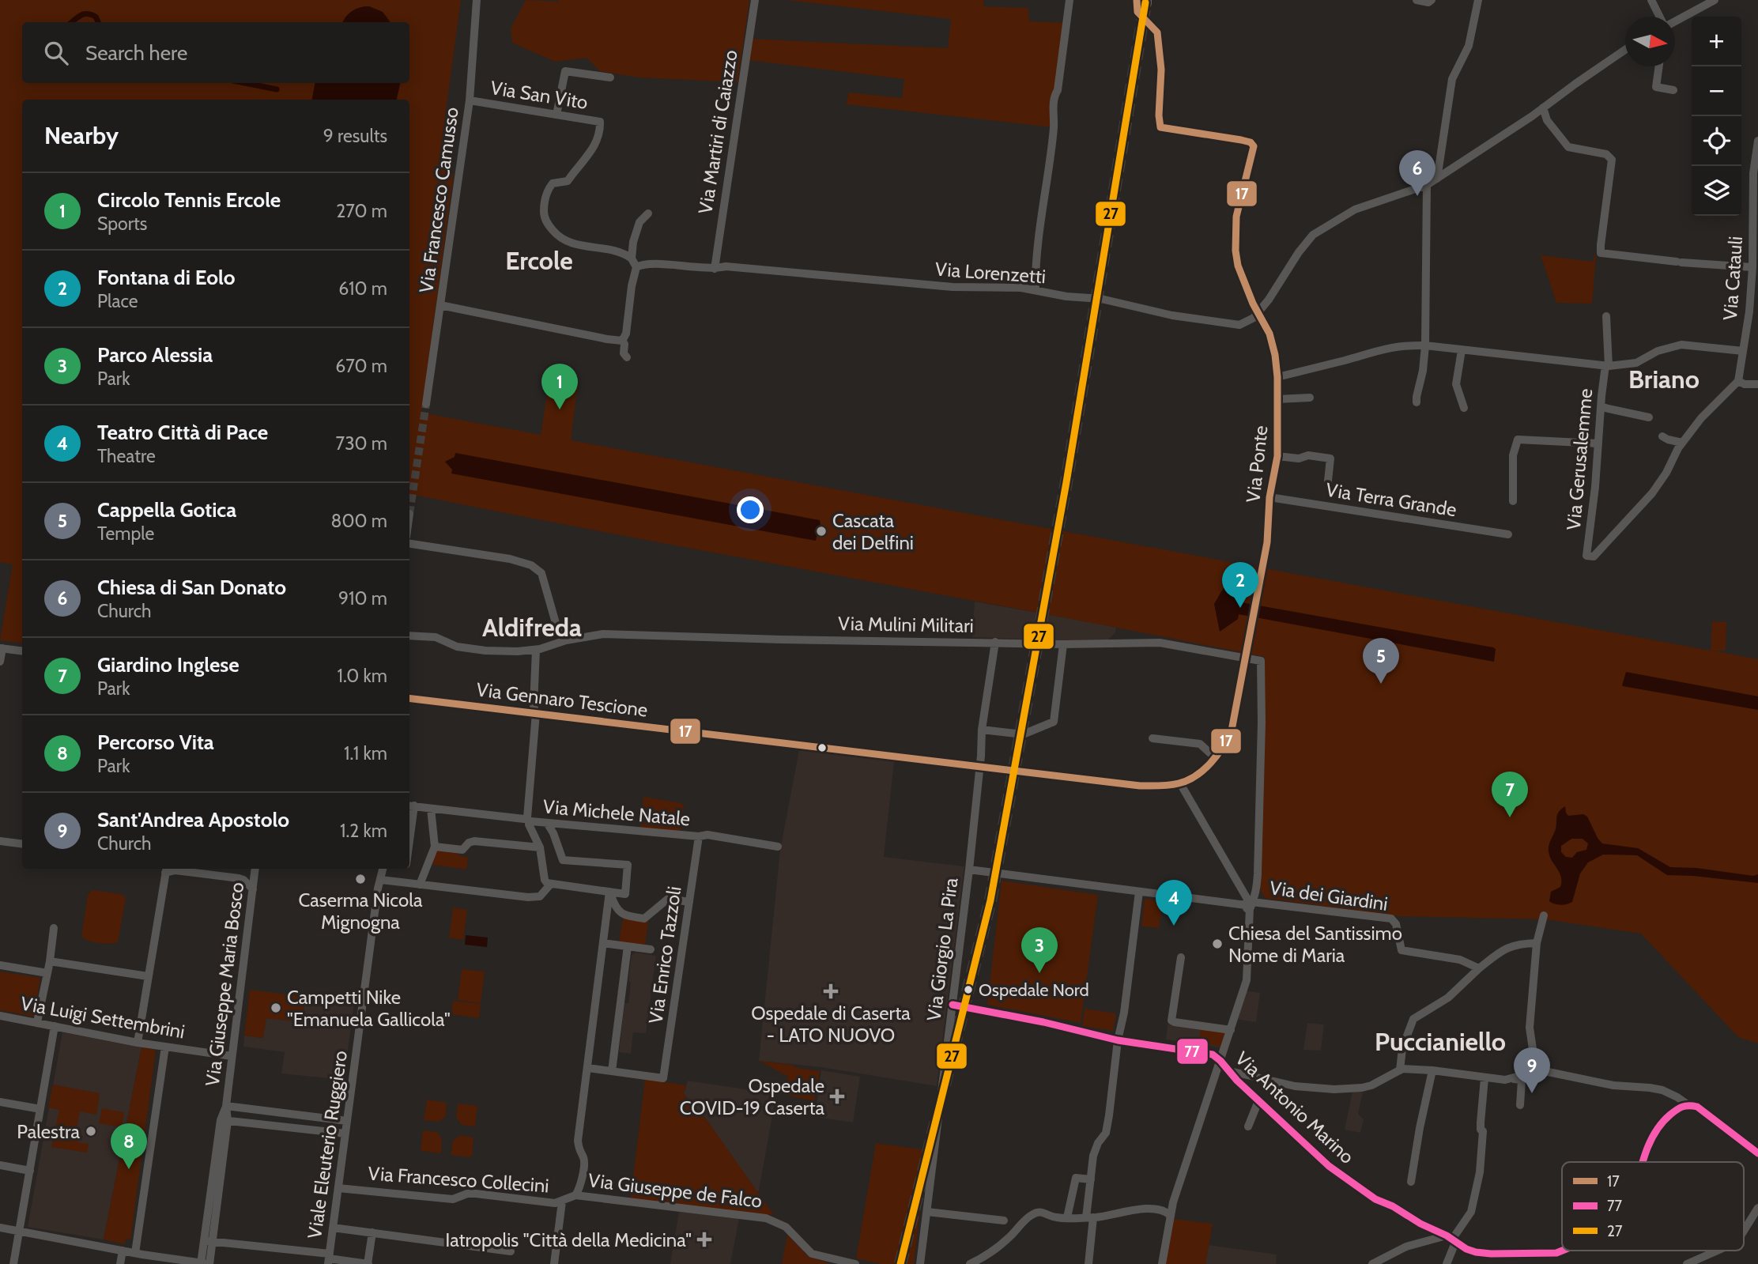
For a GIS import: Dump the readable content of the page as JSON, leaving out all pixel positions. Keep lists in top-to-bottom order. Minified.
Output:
{"streets":{"street":["Via San Vito","Via Martiri di Caiazzo","Via Francesco Camusso","Via Lorenzetti","Via Catauli","Via Gerusalemme","Via Ponte","Via Terra Grande","Via Mulini Militari","Via Gennaro Tescione","Via Michele Natale","Via dei Giardini","Via Giorgio La Pira","Via Enrico Tazzoli","Via Giuseppe Maria Bosco","Via Luigi Settembrini","Via Antonio Marino","Viale Eleuterio Ruggiero","Via Francesco Collecini","Via Giuseppe de Falco"]},"crossings":[["Via San Vito","Via Francesco Camusso"],["Via Martiri di Caiazzo","Via Lorenzetti"],["Via Lorenzetti","Via Ponte"],["Via Ponte","Via Terra Grande"],["Via Mulini Militari","Via Gennaro Tescione"],["Via Mulini Militari","Via dei Giardini"],["Via Mulini Militari","Via Giorgio La Pira"],["Via Gennaro Tescione","Via Giorgio La Pira"],["Via Michele Natale","Via Enrico Tazzoli"],["Via Giuseppe Maria Bosco","Via Luigi Settembrini"],["Viale Eleuterio Ruggiero","Via Francesco Collecini"],["Via Francesco Collecini","Via Giuseppe de Falco"]],"districts":["Ercole","Briano","Aldifreda","Puccianiello"],"places":{"other":["Cascata dei Delfini","Caserma Nicola Mignogna","Chiesa del Santissimo Nome di Maria","Ospedale Nord","Campetti Nike \"Emanuela Gallicola\"","Palestra"],"health":["Ospedale di Caserta - LATO NUOVO","Ospedale COVID-19 Caserta","Iatropolis \"Città della Medicina\""]},"lines":["transit line 17","transit line 27","transit line 77"],"legend":["17","77","27"],"north":"right","page":{"map_buttons":["+","−"],"search":"Search here","heading":["Nearby","9 results"],"pins":["6","1","2","5","7","4","3","9","8"],"list":[{"mark":"1","name":"Circolo Tennis Ercole","note":"Sports","value":"270 m"},{"mark":"2","name":"Fontana di Eolo","note":"Place","value":"610 m"},{"mark":"3","name":"Parco Alessia","note":"Park","value":"670 m"},{"mark":"4","name":"Teatro Città di Pace","note":"Theatre","value":"730 m"},{"mark":"5","name":"Cappella Gotica","note":"Temple","value":"800 m"},{"mark":"6","name":"Chiesa di San Donato","note":"Church","value":"910 m"},{"mark":"7","name":"Giardino Inglese","note":"Park","value":"1.0 km"},{"mark":"8","name":"Percorso Vita","note":"Park","value":"1.1 km"},{"mark":"9","name":"Sant'Andrea Apostolo","note":"Church","value":"1.2 km"}]}}
